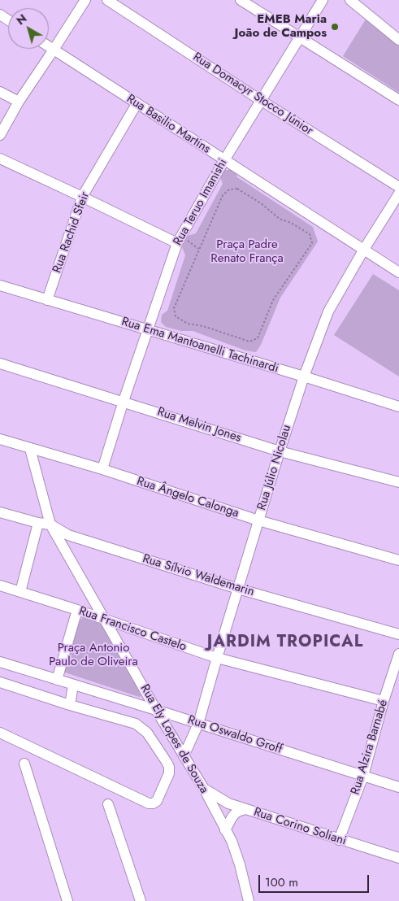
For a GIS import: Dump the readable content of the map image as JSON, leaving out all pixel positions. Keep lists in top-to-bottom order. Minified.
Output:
{"streets":{"street":["Rua Domacyr Stocco Júnior","Rua Basilio Martins","Rua Teruo Imanishi","Rua Rachid Sfeir","Rua Ema Mantoanelli Tachinardi","Rua Melvin Jones","Rua Júlio Nicolau","Rua Ângelo Calonga","Rua Sílvio Waldemarin","Rua Francisco Castelo","Rua Oswaldo Groff","Rua Ely Lopes de Souza","Rua Alzira Barnabé","Rua Corino Soliani"]},"crossings":[["Rua Domacyr Stocco Júnior","Rua Teruo Imanishi"],["Rua Basilio Martins","Rua Teruo Imanishi"],["Rua Basilio Martins","Rua Rachid Sfeir"],["Rua Basilio Martins","Rua Júlio Nicolau"],["Rua Teruo Imanishi","Rua Ema Mantoanelli Tachinardi"],["Rua Teruo Imanishi","Rua Melvin Jones"],["Rua Teruo Imanishi","Rua Ângelo Calonga"],["Rua Rachid Sfeir","Rua Ema Mantoanelli Tachinardi"],["Rua Ema Mantoanelli Tachinardi","Rua Júlio Nicolau"],["Rua Melvin Jones","Rua Júlio Nicolau"],["Rua Júlio Nicolau","Rua Ângelo Calonga"],["Rua Júlio Nicolau","Rua Sílvio Waldemarin"],["Rua Júlio Nicolau","Rua Francisco Castelo"],["Rua Júlio Nicolau","Rua Oswaldo Groff"],["Rua Júlio Nicolau","Rua Ely Lopes de Souza"],["Rua Ângelo Calonga","Rua Ely Lopes de Souza"],["Rua Sílvio Waldemarin","Rua Ely Lopes de Souza"],["Rua Francisco Castelo","Rua Ely Lopes de Souza"],["Rua Francisco Castelo","Rua Alzira Barnabé"],["Rua Oswaldo Groff","Rua Ely Lopes de Souza"],["Rua Oswaldo Groff","Rua Alzira Barnabé"],["Rua Ely Lopes de Souza","Rua Corino Soliani"],["Rua Alzira Barnabé","Rua Corino Soliani"]],"districts":["JARDIM TROPICAL"],"parks":["Praça Padre Renato França","Praça Antonio Paulo de Oliveira"],"places":["EMEB Maria João de Campos"],"scale_bar":"100 m","north":"top left"}
